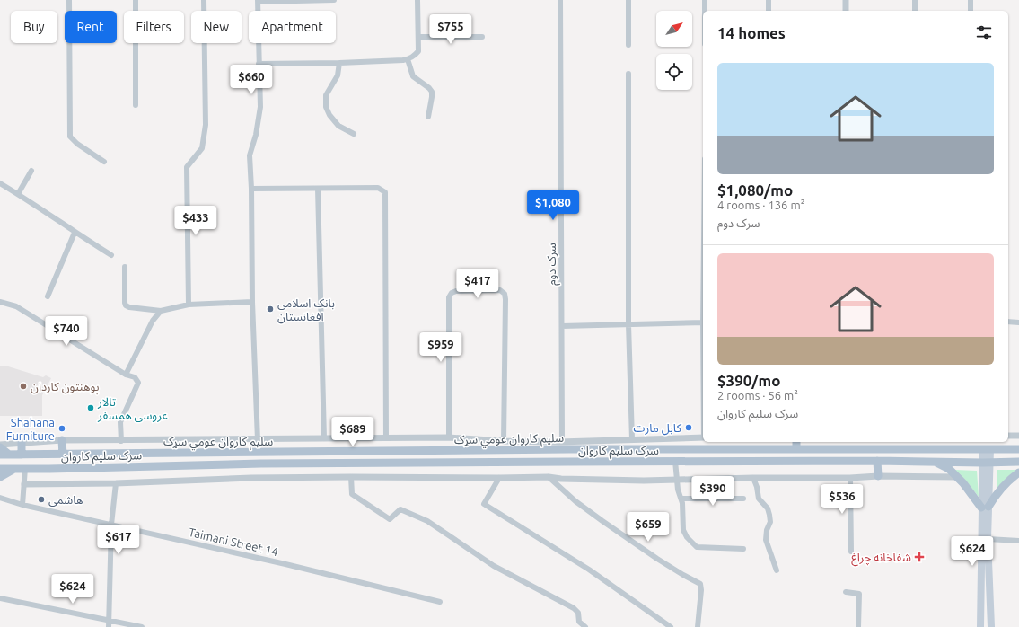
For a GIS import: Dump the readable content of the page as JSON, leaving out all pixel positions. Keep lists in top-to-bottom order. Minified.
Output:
{"streets":{"main road":["سلیم کاروان عومي سړک","سرک سلیم کاروان"],"street":["سرک دوم","Taimani Street 14"]},"places":{"other":["بانک اسلامی افغانستان","پوهنتون کاردان","تالار عروسی همسفر","کابل مارت","Shahana Furniture","هاشمی"],"health":["شفاخانه چراغ"]},"north":"top right","page":{"chip":["Buy","Rent","Filters","New","Apartment"],"heading":"14 homes","price":["$755","$660","$1,080","$433","$417","$740","$959","$689","$390","$536","$659","$617","$624","$624"],"list":[{"name":"$1,080/mo","note":"4 rooms · 136 m² · سرک دوم"},{"name":"$390/mo","note":"2 rooms · 56 m² · سرک سلیم کاروان"}]}}
